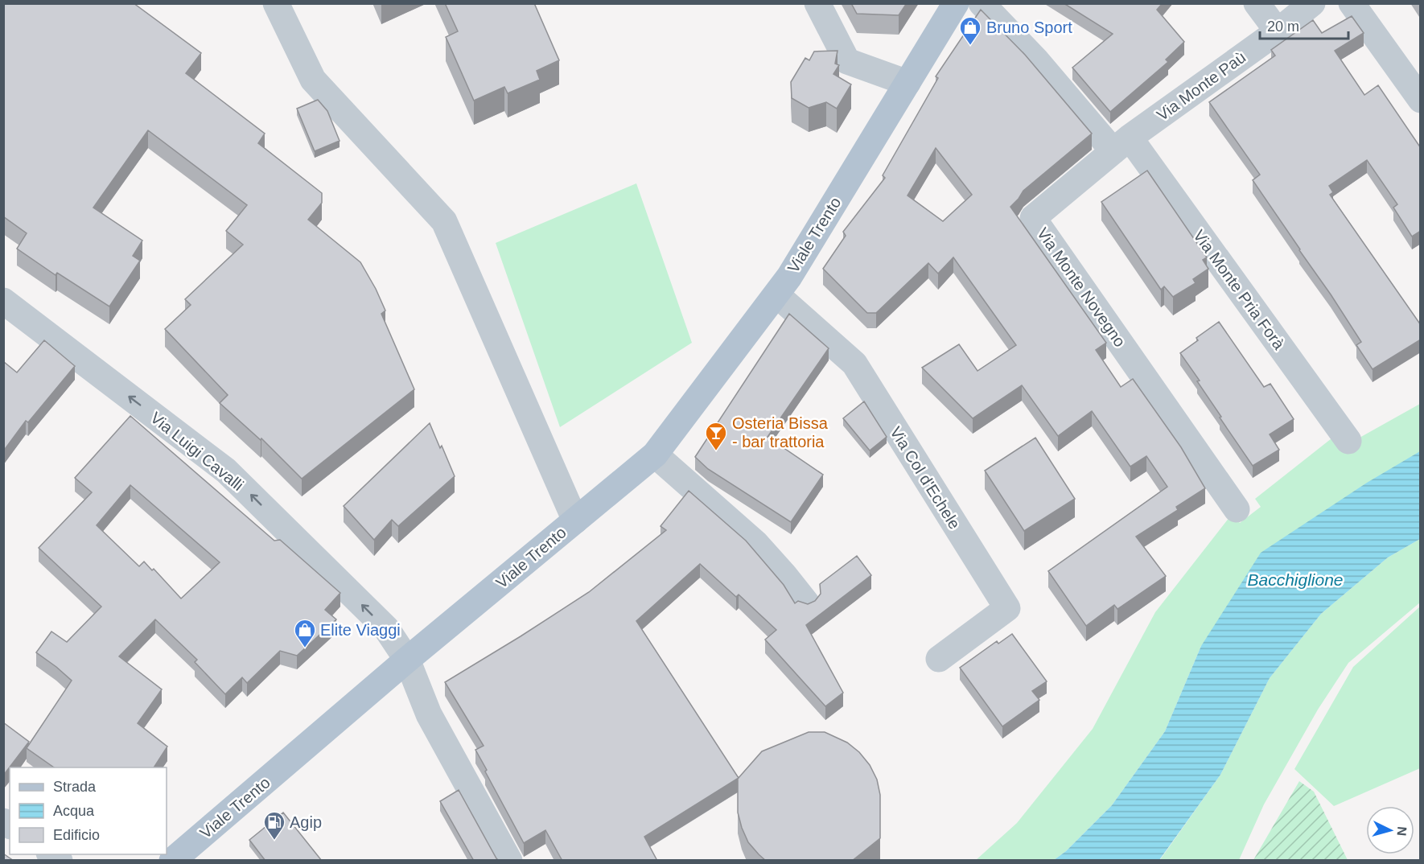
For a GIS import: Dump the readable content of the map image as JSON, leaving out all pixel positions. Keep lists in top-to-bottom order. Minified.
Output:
{"streets":{"main road":["Viale Trento"],"street":["Via Monte Paù","Via Monte Novegno","Via Monte Pria Forà","Via Luigi Cavalli","Via Col d'Echele"]},"crossings":[["Via Monte Paù","Via Monte Novegno"],["Via Monte Paù","Via Monte Pria Forà"],["Viale Trento","Via Luigi Cavalli"],["Viale Trento","Via Col d'Echele"],["Via Monte Novegno","Via Monte Pria Forà"]],"one_way":["Via Luigi Cavalli"],"water":["Bacchiglione"],"places":{"shop":["Bruno Sport","Elite Viaggi"],"bar":["Osteria Bissa - bar trattoria"],"fuel station":["Agip"]},"legend":["Strada","Acqua","Edificio"],"scale_bar":"20 m","north":"right"}
